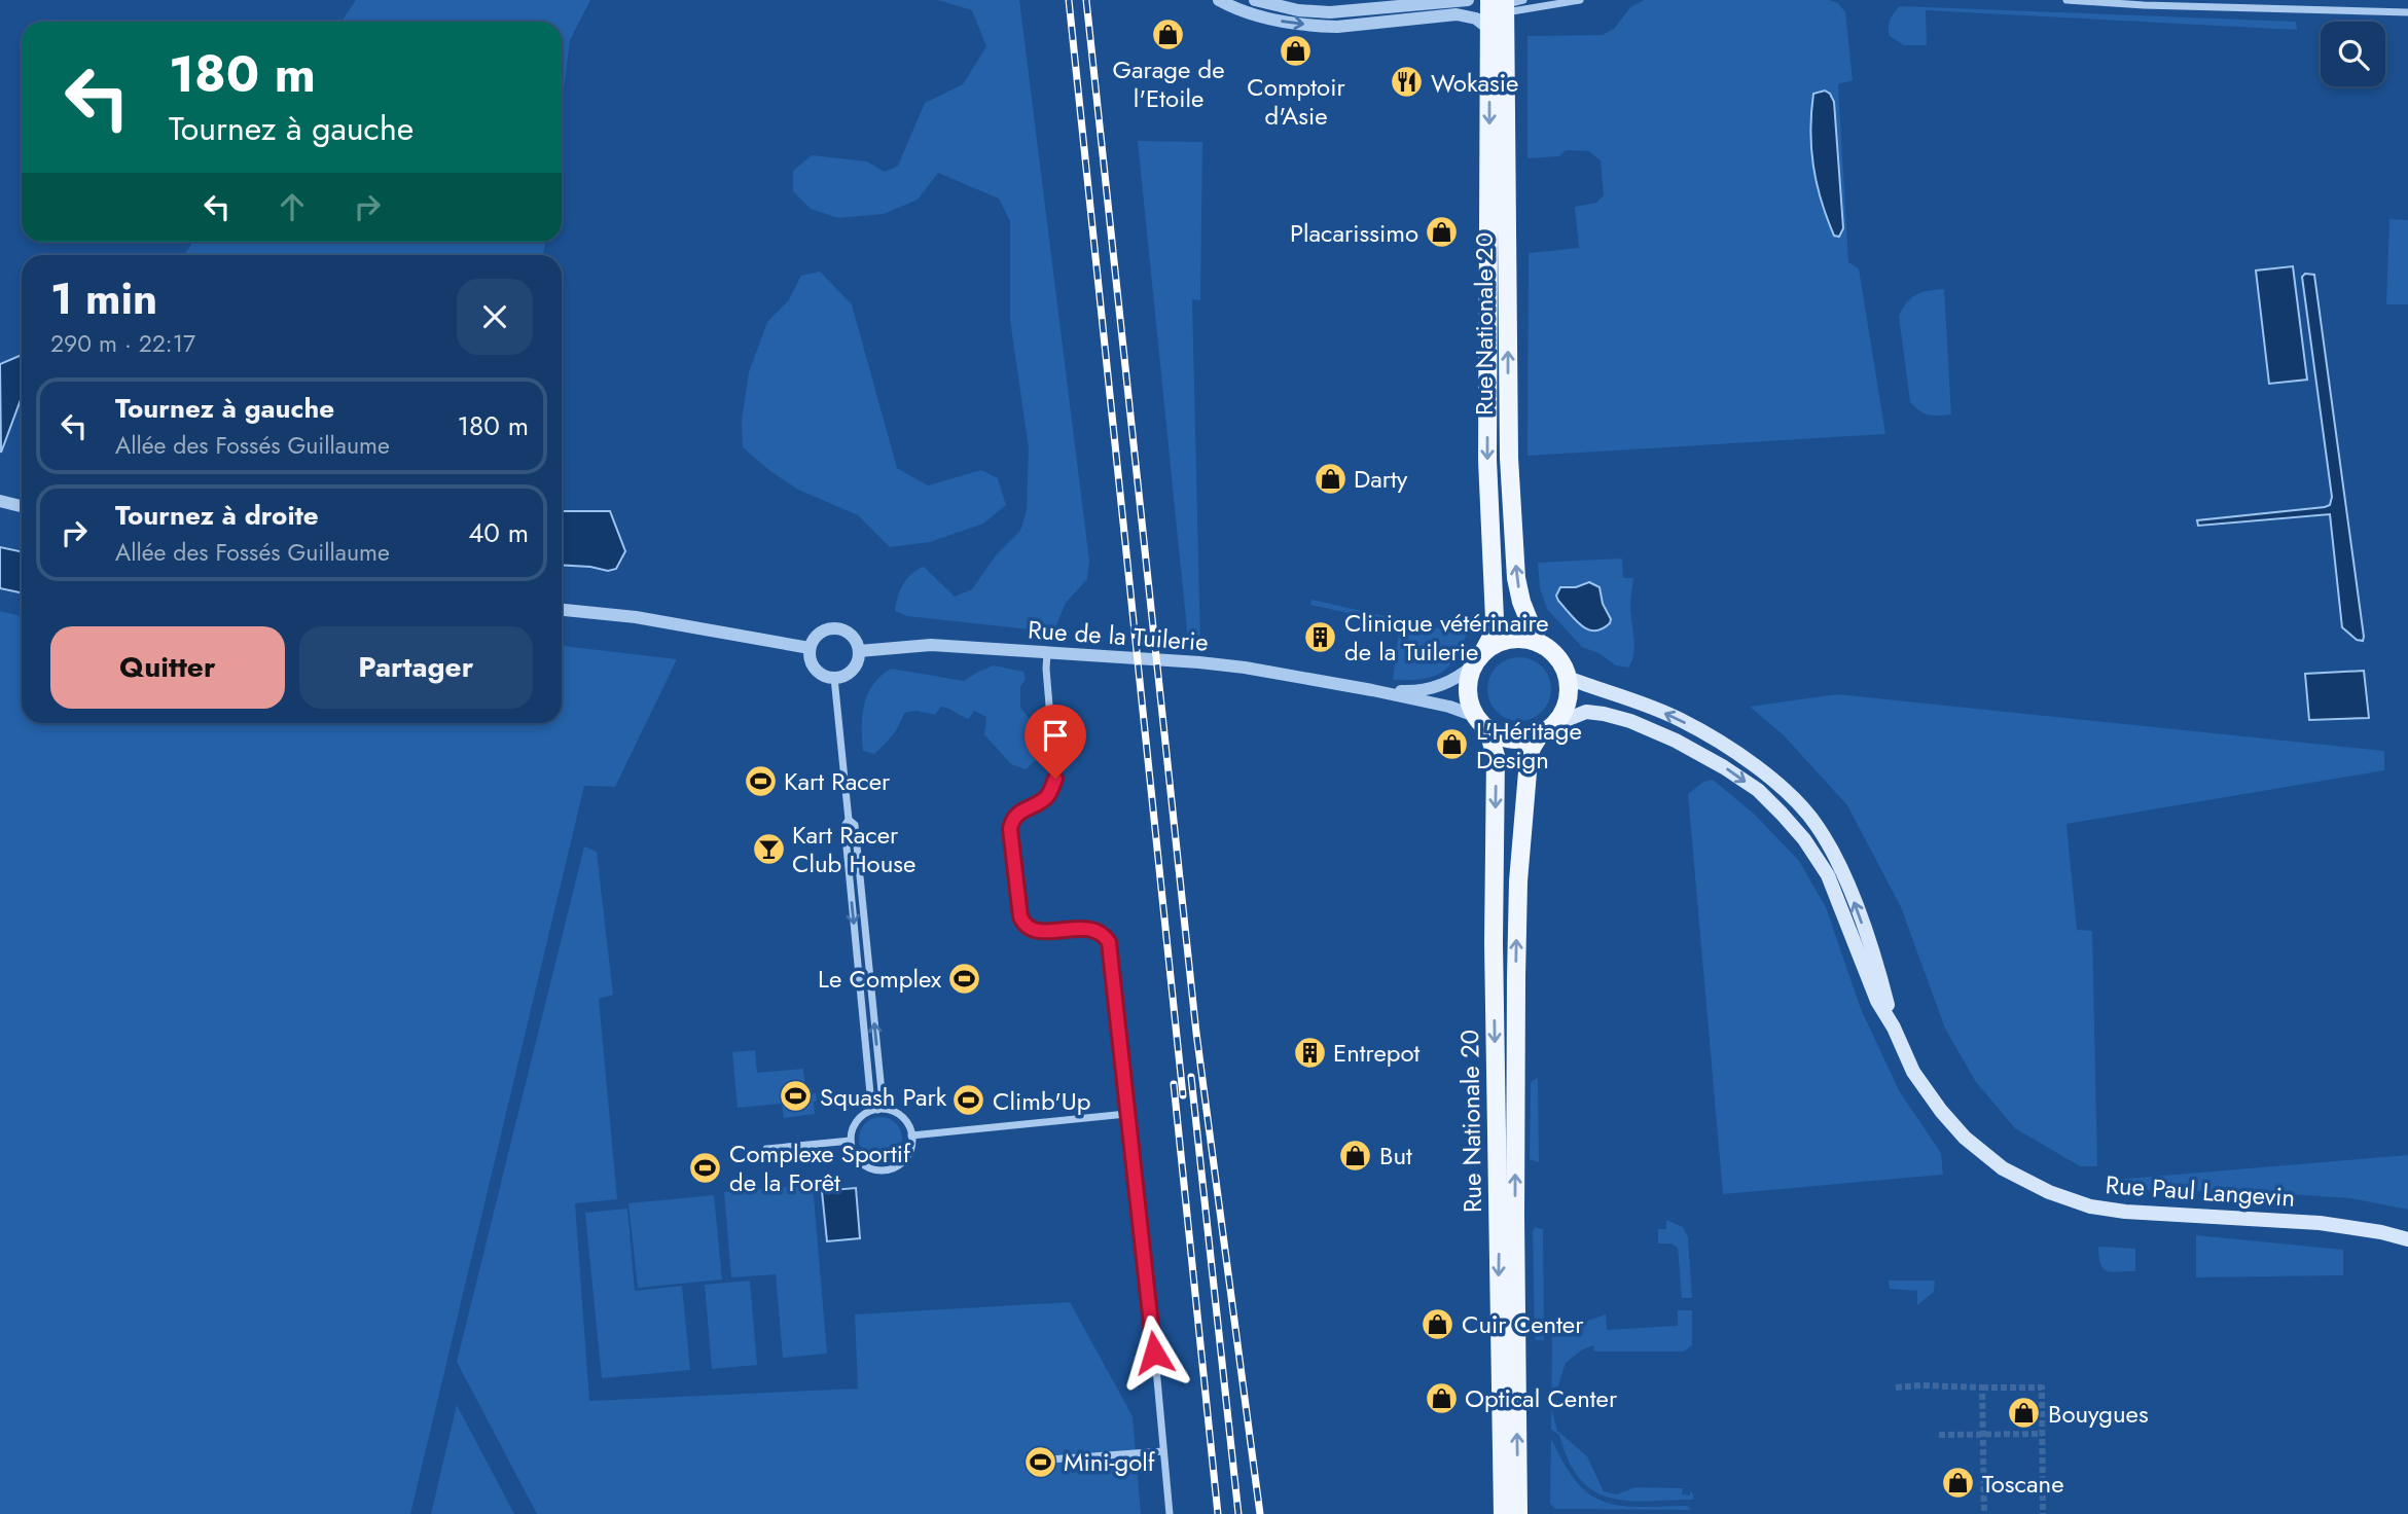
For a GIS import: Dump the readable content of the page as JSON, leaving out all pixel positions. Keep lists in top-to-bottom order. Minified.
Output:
{"streets":{"main road":["Rue Nationale 20","Rue Paul Langevin"],"street":["Rue de la Tuilerie"]},"crossings":[["Rue Nationale 20","Rue de la Tuilerie"],["Rue Nationale 20","Rue Paul Langevin"],["Rue de la Tuilerie","Rue Paul Langevin"]],"places":{"shop":["Garage de l'Etoile","Comptoir d'Asie","Placarissimo","Darty","L'Héritage Design","But","Cuir Center","Optical Center","Bouygues","Toscane"],"restaurant":["Wokasie"],"building":["Clinique vétérinaire de la Tuilerie","Entrepot"],"sports":["Kart Racer","Le Complex","Squash Park","Climb'Up","Complexe Sportif de la Forêt","Mini-golf"],"bar":["Kart Racer Club House"]},"page":{"turn":["180 m","Tournez à gauche"],"heading":["1 min","290 m · 22:17"],"list":[{"name":"Tournez à gauche","note":"Allée des Fossés Guillaume","value":"180 m"},{"name":"Tournez à droite","note":"Allée des Fossés Guillaume","value":"40 m"}],"buttons":["Quitter","Partager"]}}
